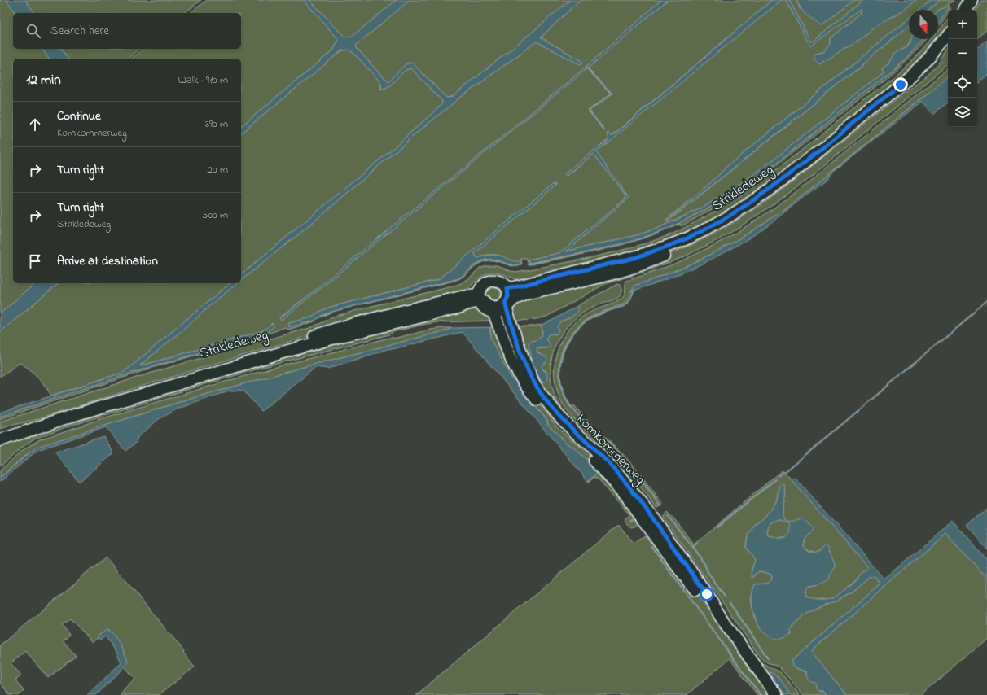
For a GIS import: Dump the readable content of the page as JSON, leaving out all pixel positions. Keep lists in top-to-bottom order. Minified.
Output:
{"streets":{"main road":["Strikledeweg","Komkommerweg"]},"crossings":[["Strikledeweg","Komkommerweg"]],"north":"bottom","page":{"map_buttons":["+","−"],"search":"Search here","heading":["12 min","Walk · 910 m"],"list":[["Continue","Komkommerweg","390 m"],["Turn right","20 m"],["Turn right","Strikledeweg","500 m"],"Arrive at destination"]}}
